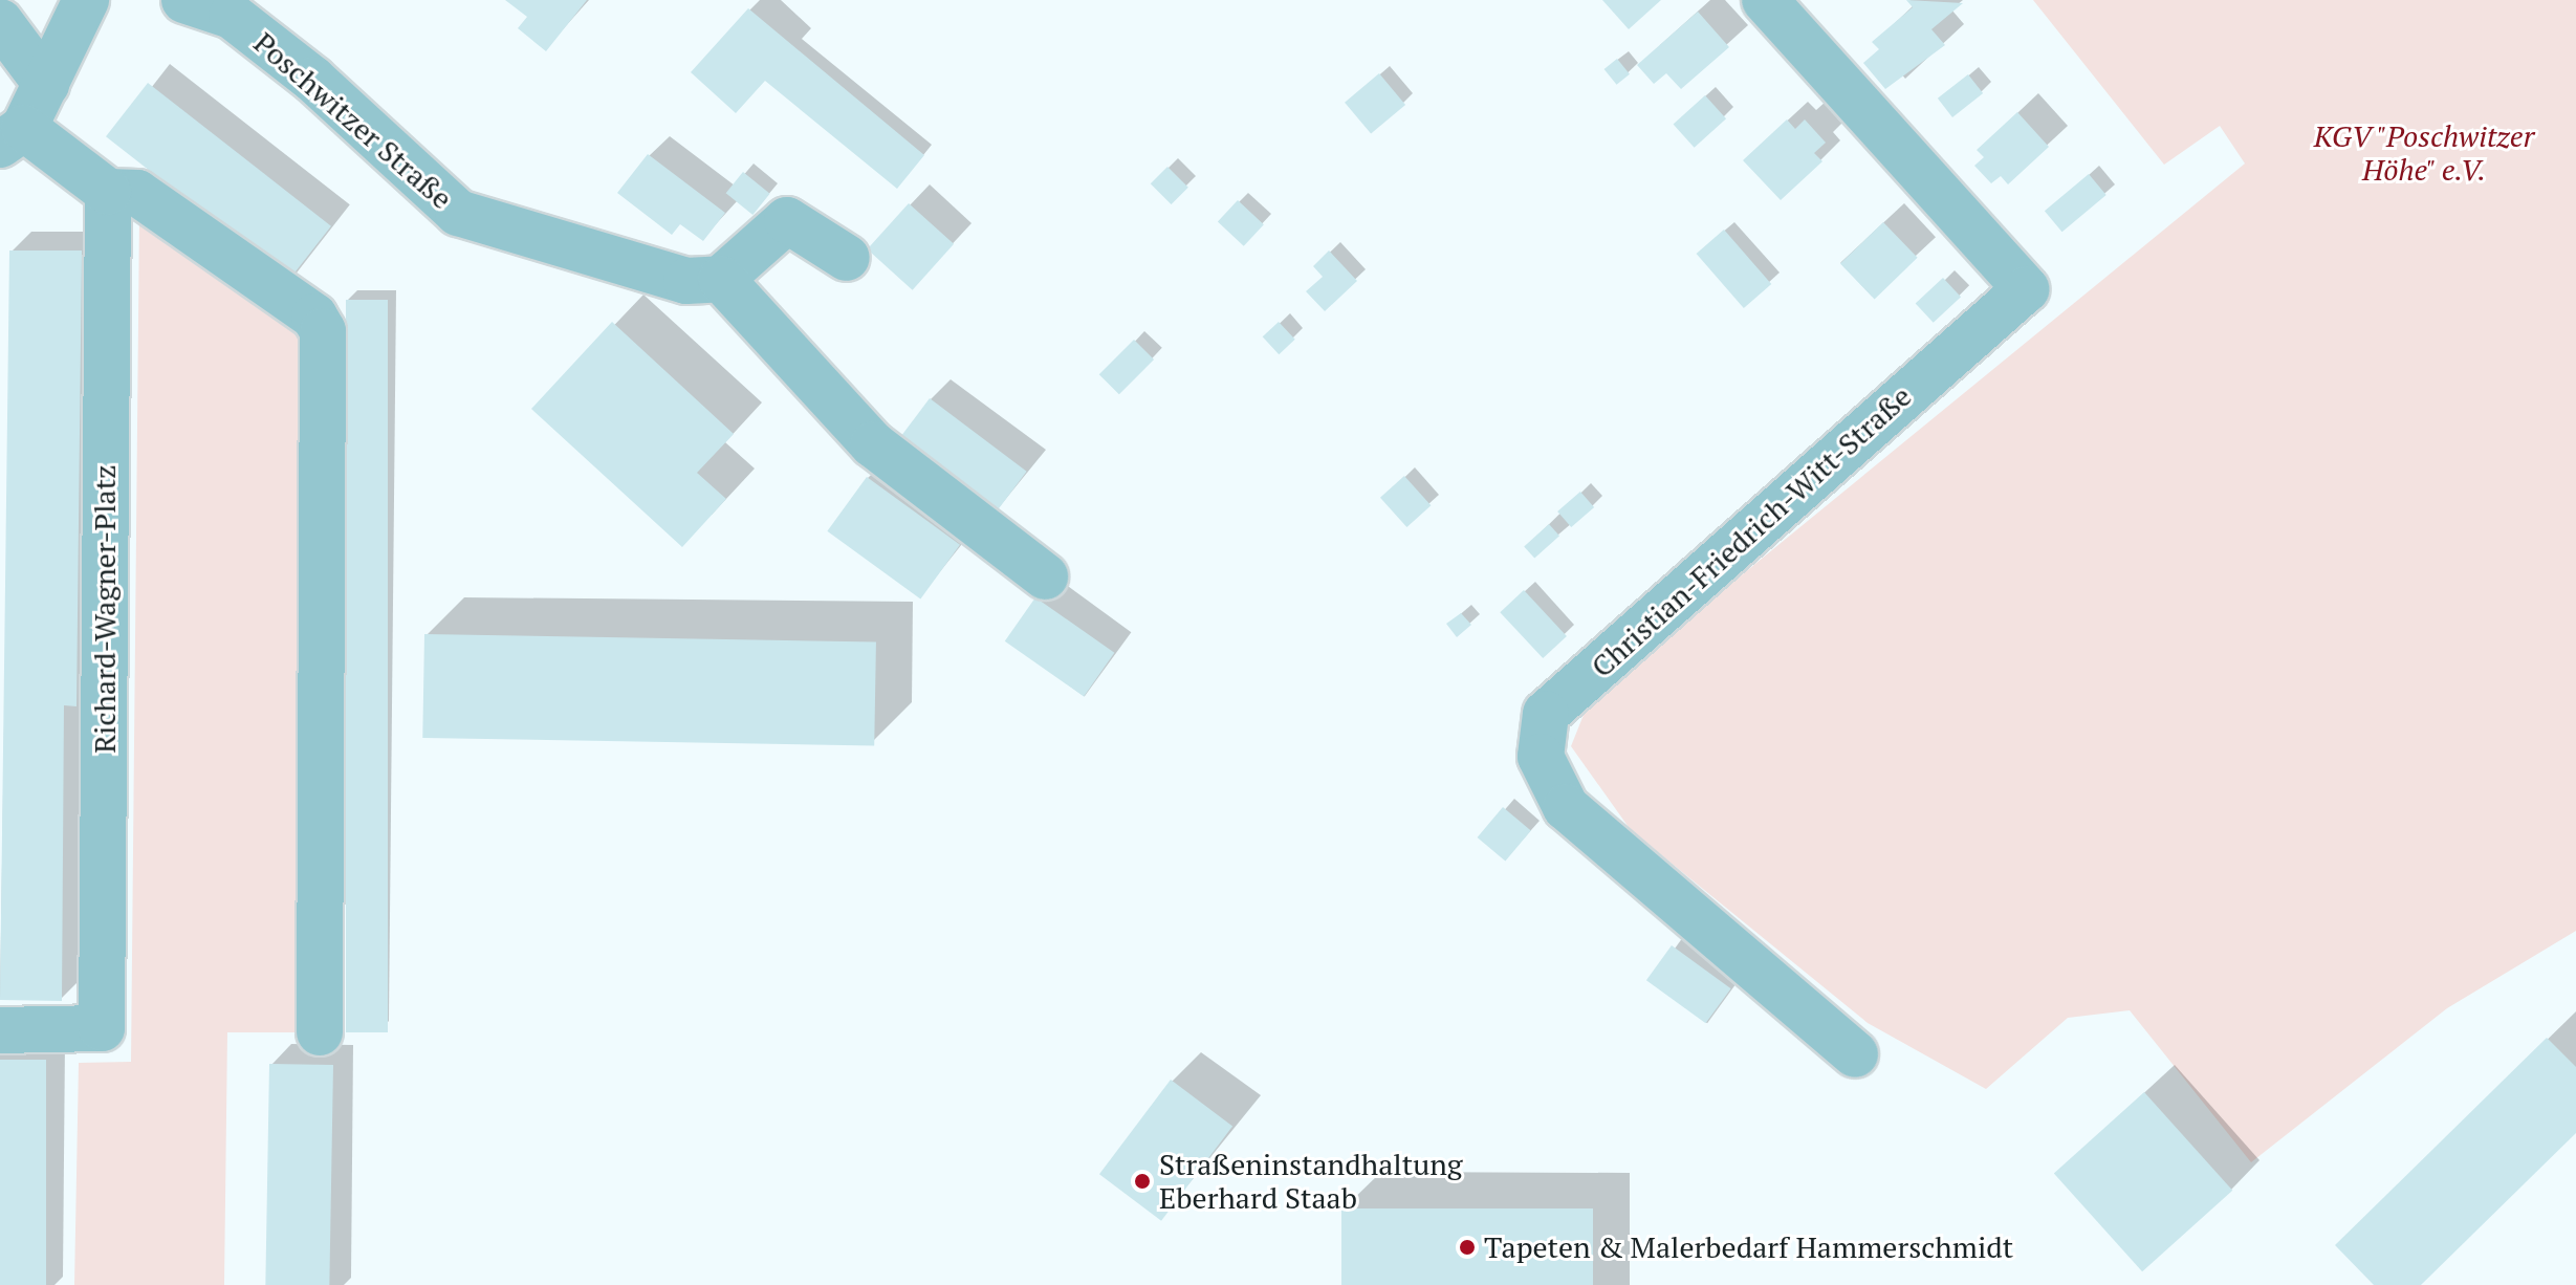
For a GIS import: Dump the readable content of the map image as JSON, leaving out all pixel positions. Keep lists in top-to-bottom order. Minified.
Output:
{"streets":{"street":["Poschwitzer Straße","Christian-Friedrich-Witt-Straße","Richard-Wagner-Platz"]},"parks":["KGV \"Poschwitzer Höhe\" e.V."],"places":["Straßeninstandhaltung Eberhard Staab","Tapeten & Malerbedarf Hammerschmidt"]}
